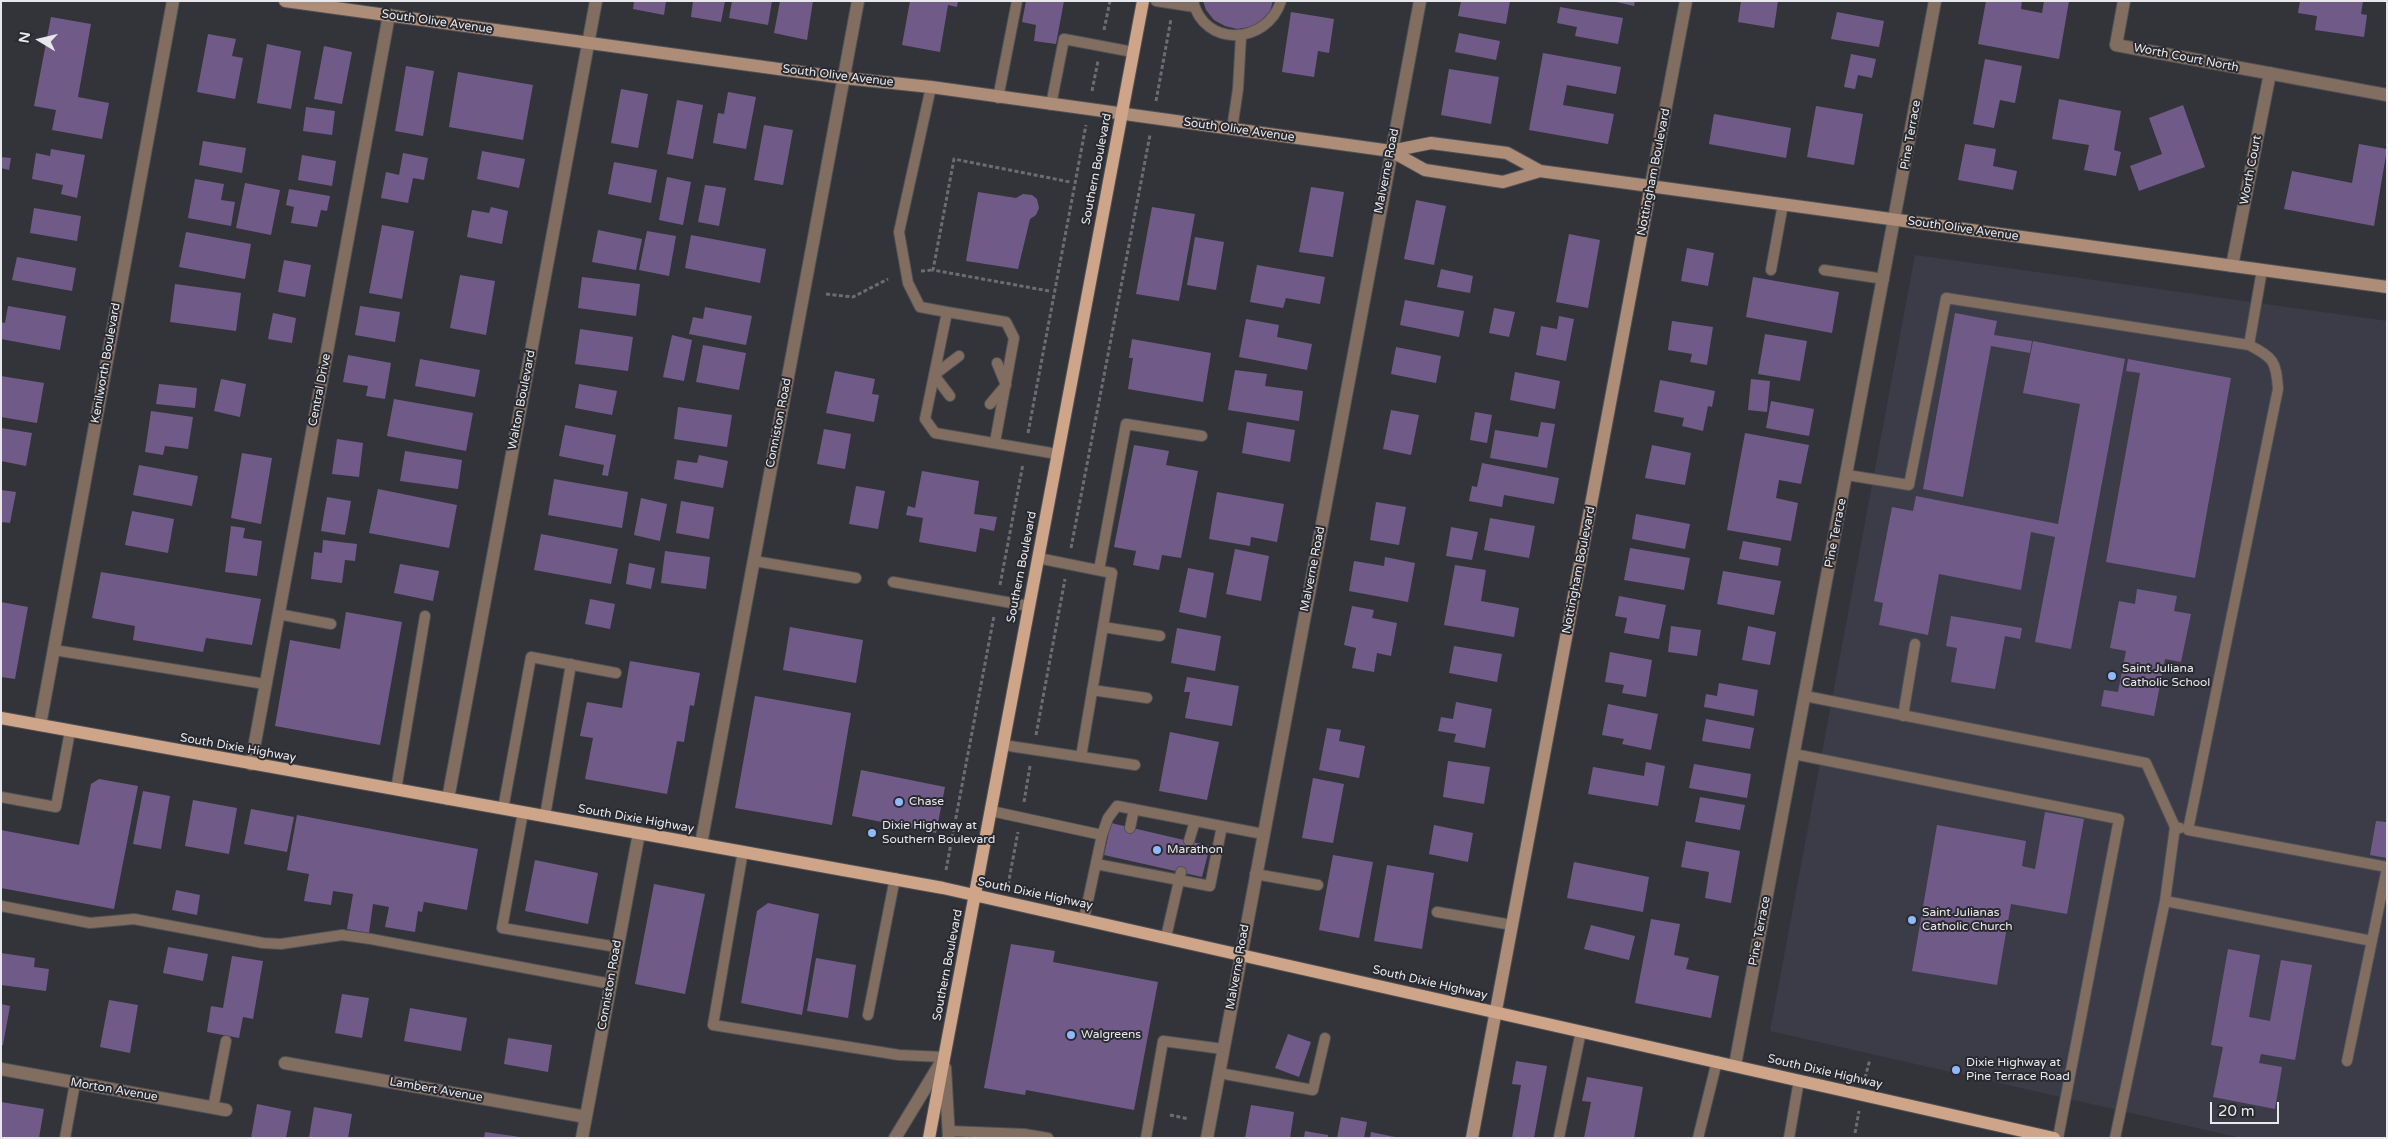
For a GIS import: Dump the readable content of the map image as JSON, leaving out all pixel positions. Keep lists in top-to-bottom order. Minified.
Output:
{"streets":{"main road":["Southern Boulevard","South Dixie Highway"],"street":["South Olive Avenue","Worth Court North","Pine Terrace","Worth Court","Malverne Road","Nottingham Boulevard","Kenilworth Boulevard","Central Drive","Walton Boulevard","Conniston Road","Morton Avenue","Lambert Avenue"]},"crossings":[["South Olive Avenue","Pine Terrace"],["South Olive Avenue","Southern Boulevard"],["South Olive Avenue","Worth Court"],["South Olive Avenue","Malverne Road"],["South Olive Avenue","Nottingham Boulevard"],["South Olive Avenue","Central Drive"],["South Olive Avenue","Walton Boulevard"],["South Olive Avenue","Conniston Road"],["Worth Court North","Worth Court"],["Pine Terrace","South Dixie Highway"],["Southern Boulevard","South Dixie Highway"],["Malverne Road","South Dixie Highway"],["Nottingham Boulevard","South Dixie Highway"],["Kenilworth Boulevard","South Dixie Highway"],["Central Drive","South Dixie Highway"],["Walton Boulevard","South Dixie Highway"],["Conniston Road","South Dixie Highway"],["Conniston Road","Lambert Avenue"]],"places":["Saint Juliana Catholic School","Chase","Dixie Highway at Southern Boulevard","Marathon","Saint Julianas Catholic Church","Walgreens","Dixie Highway at Pine Terrace Road"],"scale_bar":"20 m","north":"left"}
